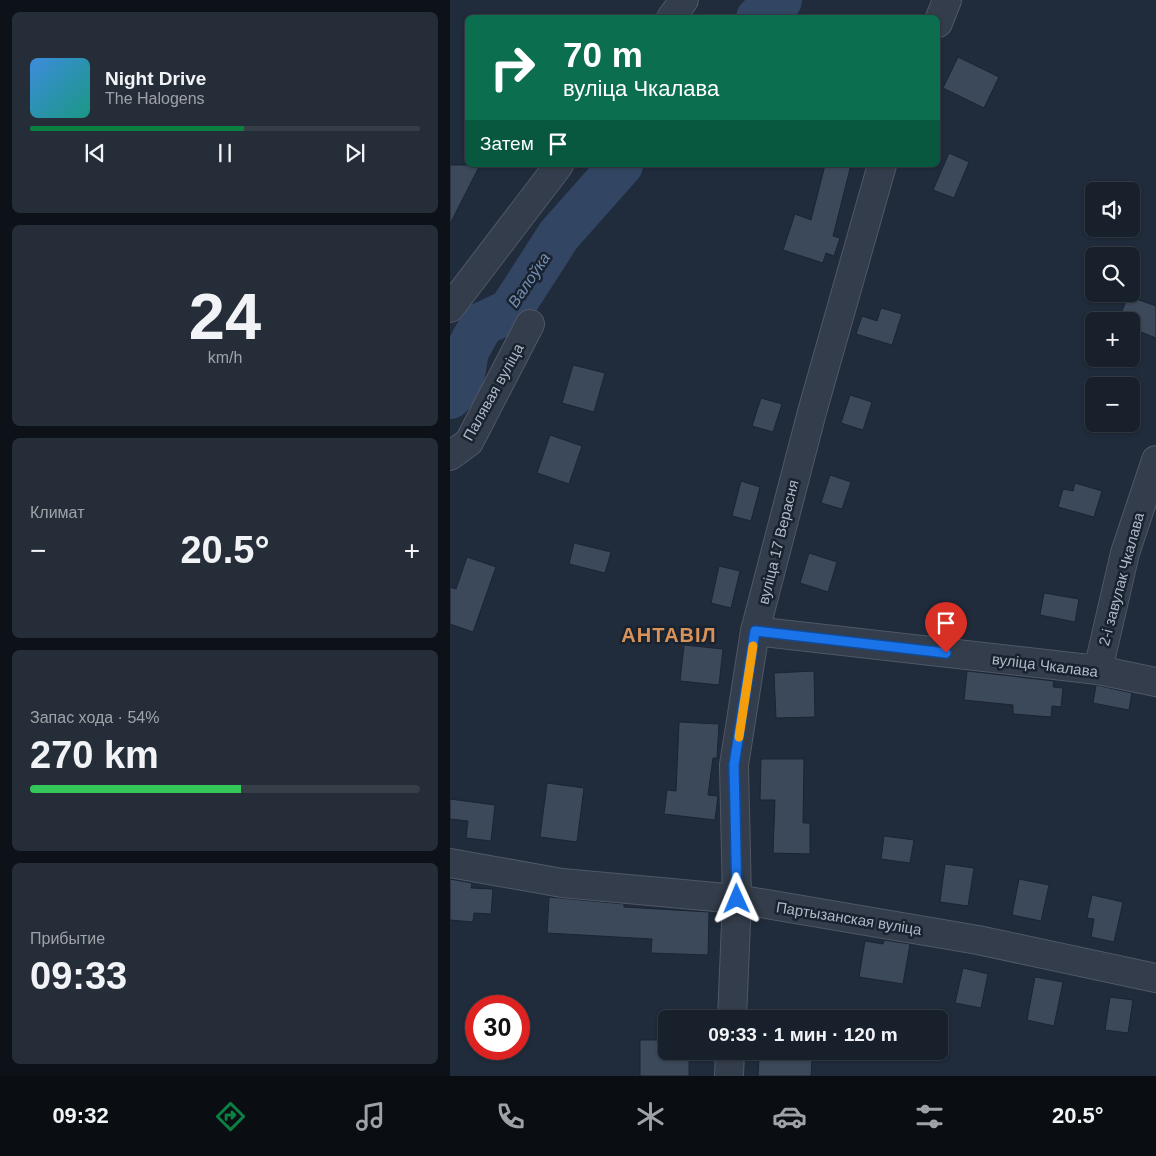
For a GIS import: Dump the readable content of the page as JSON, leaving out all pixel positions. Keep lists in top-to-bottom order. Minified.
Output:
{"streets":{"street":["Палявая вуліца","вуліца 17 Верасня","2-і завулак Чкалава","вуліца Чкалава","Партызанская вуліца"]},"crossings":[["вуліца 17 Верасня","вуліца Чкалава"],["вуліца 17 Верасня","Партызанская вуліца"],["2-і завулак Чкалава","вуліца Чкалава"]],"districts":["АНТАВІЛ"],"water":["Валоўка"],"page":{"turn":["70 m","вуліца Чкалава"],"song":["Night Drive","The Halogens"],"then":"Затем","map_buttons":["+","−"],"tile":[["24","km/h"],"Климат",["Запас хода · 54%","270 km"],["Прибытие","09:33"]],"heat":["−","20.5°","+"],"limit":"30","trip":"09:33 · 1 мин · 120 m","tabs":["09:32","20.5°"]}}
